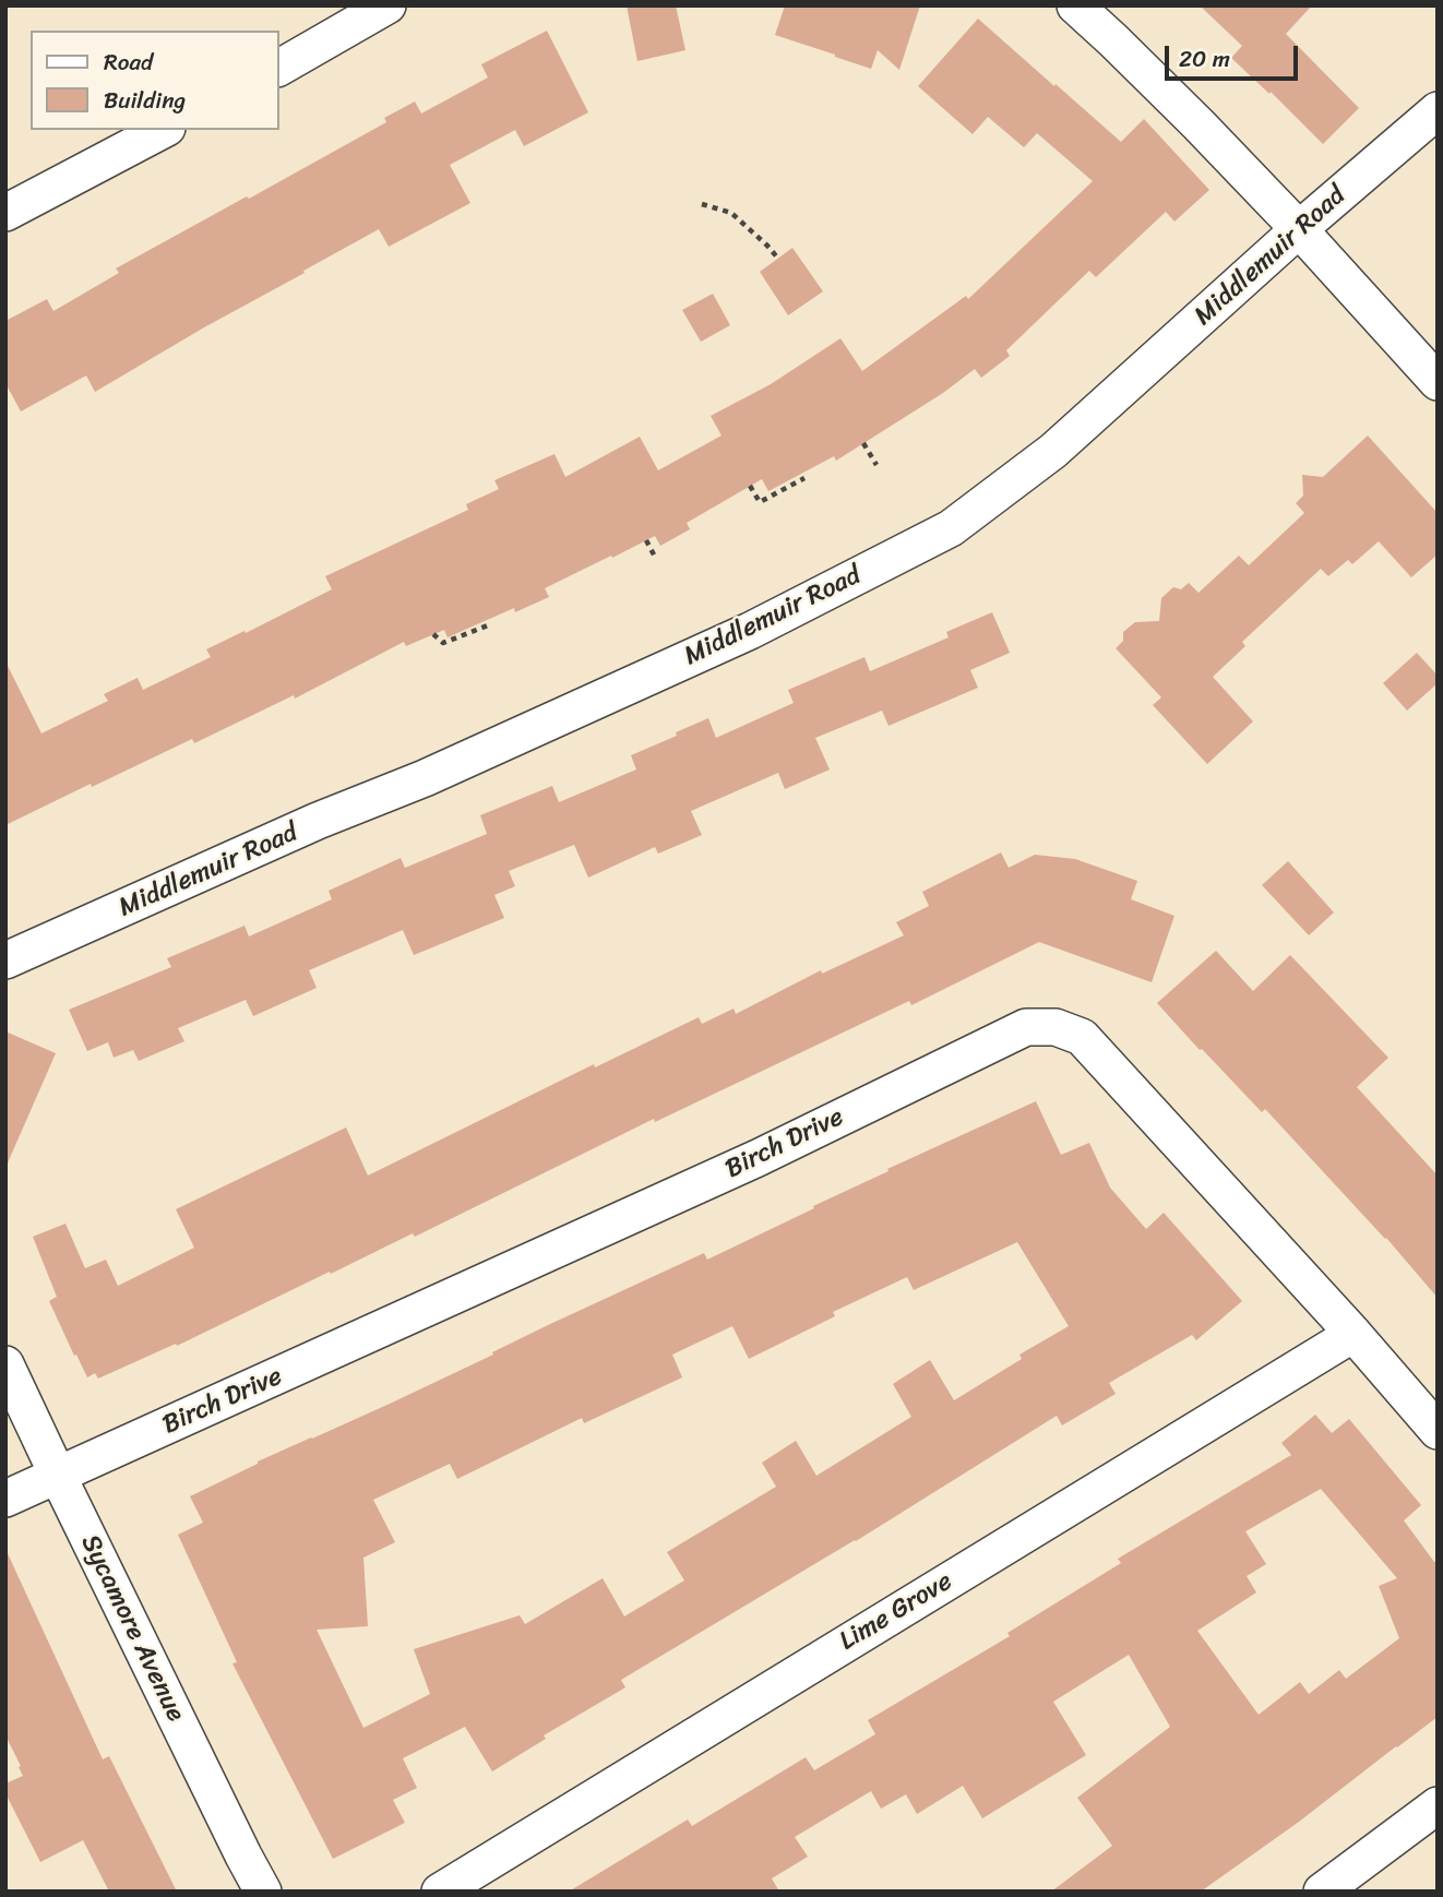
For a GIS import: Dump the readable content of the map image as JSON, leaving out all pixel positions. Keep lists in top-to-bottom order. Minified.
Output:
{"streets":{"street":["Middlemuir Road","Birch Drive","Lime Grove","Sycamore Avenue"]},"crossings":[["Birch Drive","Lime Grove"],["Birch Drive","Sycamore Avenue"]],"legend":["Road","Building"],"scale_bar":"20 m"}
